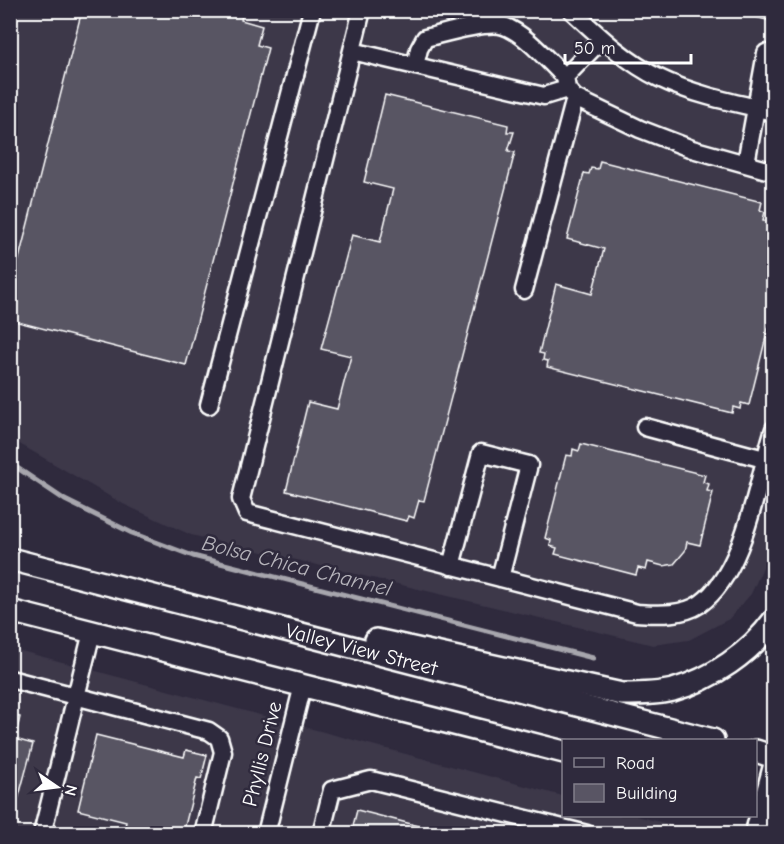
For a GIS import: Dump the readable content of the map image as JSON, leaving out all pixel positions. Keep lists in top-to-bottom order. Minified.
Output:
{"streets":{"main road":["Valley View Street"],"street":["Phyllis Drive"]},"water":["Bolsa Chica Channel"],"legend":["Road","Building"],"scale_bar":"50 m","north":"right"}
